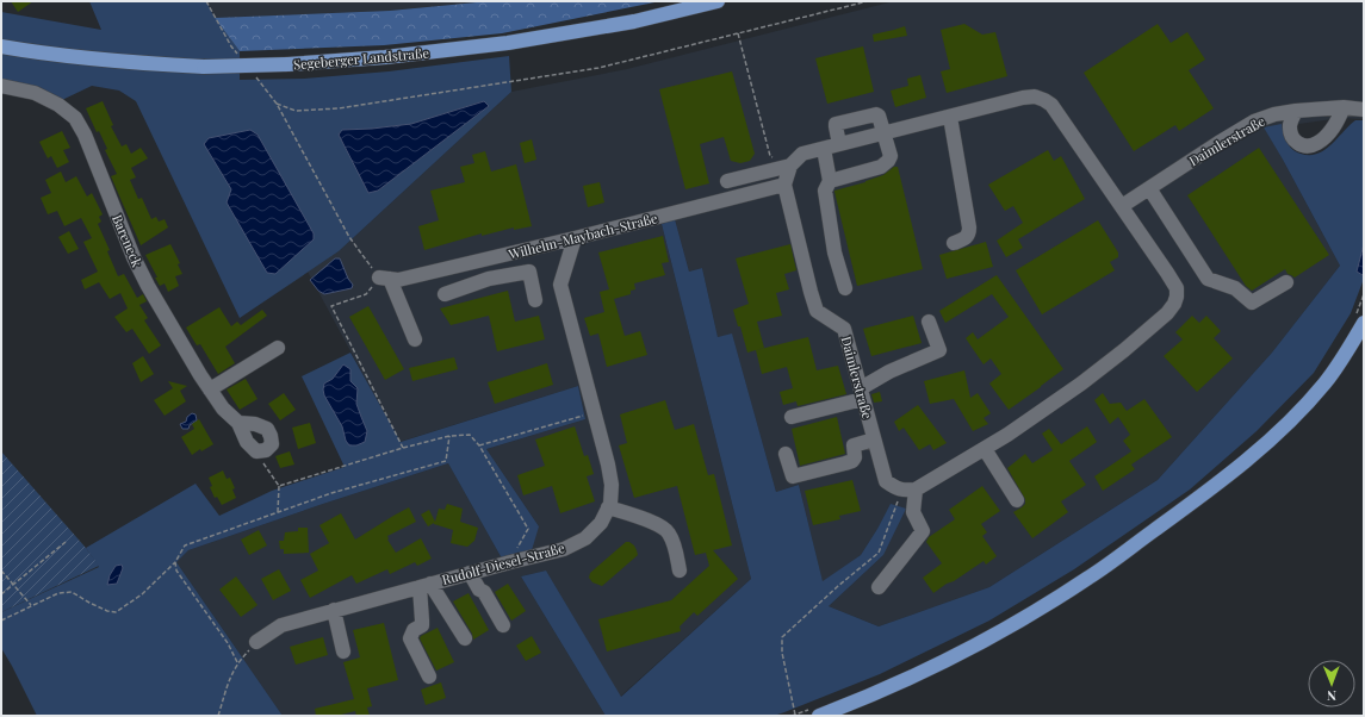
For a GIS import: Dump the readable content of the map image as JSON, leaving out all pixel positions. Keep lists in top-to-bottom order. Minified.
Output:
{"streets":{"main road":["Segeberger Landstraße"],"street":["Daimlerstraße","Wilhelm-Maybach-Straße","Bareneck","Rudolf-Diesel-Straße"]},"crossings":[["Daimlerstraße","Wilhelm-Maybach-Straße"],["Wilhelm-Maybach-Straße","Rudolf-Diesel-Straße"]],"north":"bottom"}
